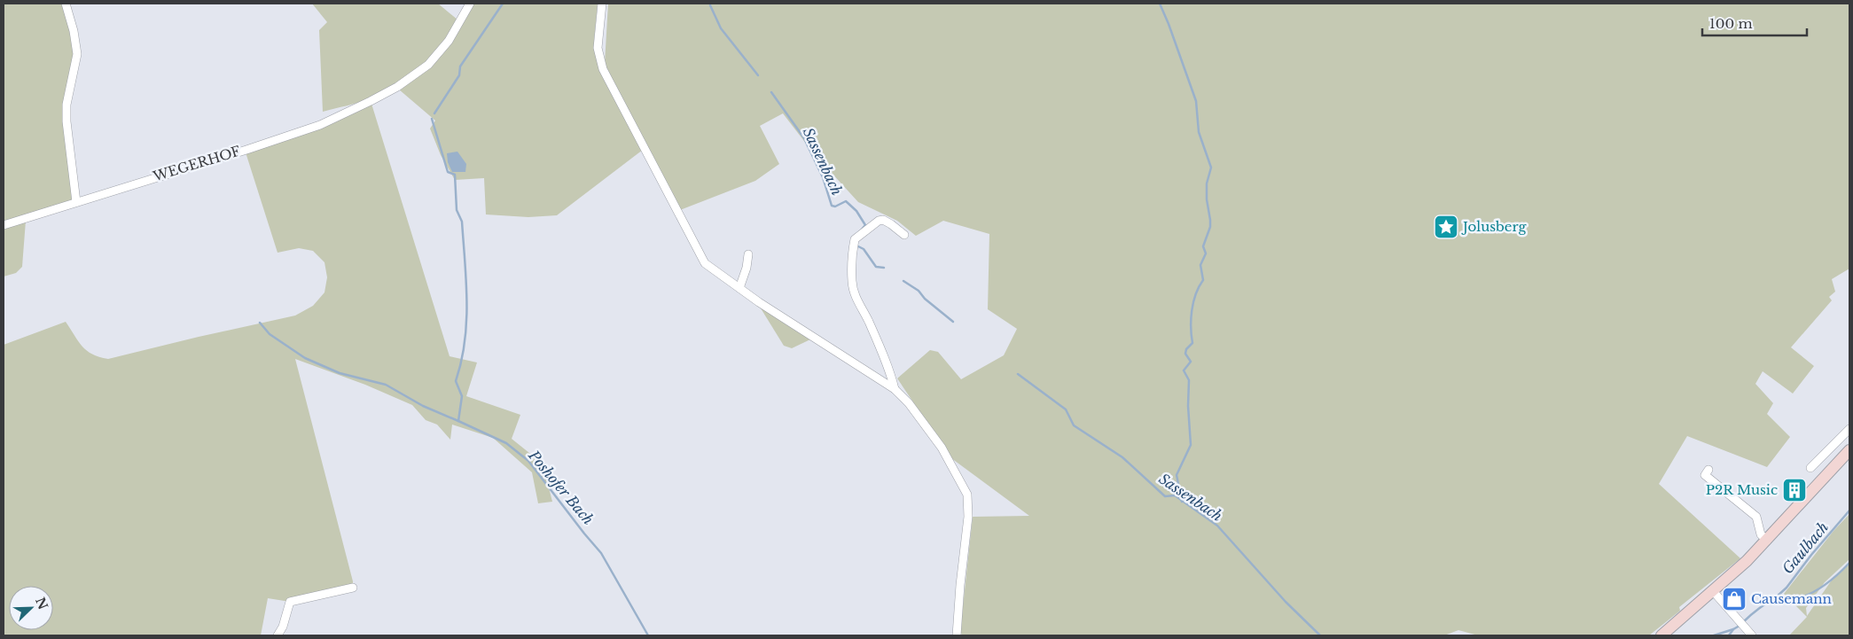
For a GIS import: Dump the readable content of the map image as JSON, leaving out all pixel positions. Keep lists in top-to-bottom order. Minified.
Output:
{"streets":{"street":["WEGERHOF"]},"water":["Sassenbach","Poshofer Bach","Gaulbach"],"places":{"place":["Jolusberg"],"building":["P2R Music"],"shop":["Causemann"]},"scale_bar":"100 m","north":"top right"}
